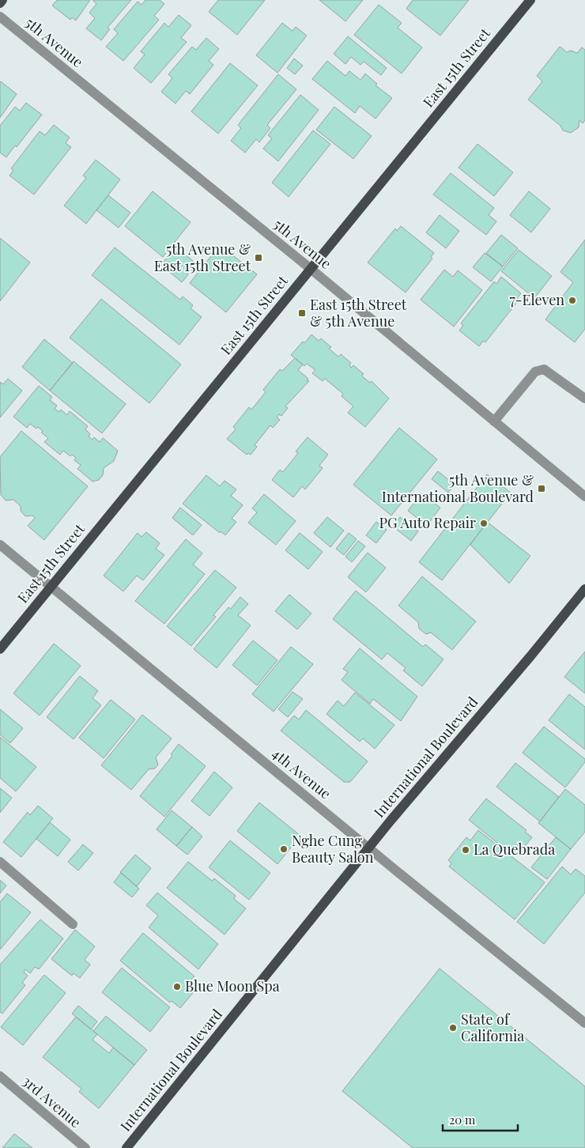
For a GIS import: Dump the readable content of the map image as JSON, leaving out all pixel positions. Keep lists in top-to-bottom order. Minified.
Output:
{"streets":{"main road":["East 15th Street","International Boulevard"],"street":["5th Avenue","4th Avenue","3rd Avenue"]},"crossings":[["5th Avenue","East 15th Street"],["East 15th Street","4th Avenue"],["International Boulevard","4th Avenue"]],"places":{"transit":["5th Avenue & East 15th Street","East 15th Street & 5th Avenue","5th Avenue & International Boulevard"],"other":["7-Eleven","PG Auto Repair","Nghe Cung Beauty Salon","La Quebrada","Blue Moon Spa","State of California"]},"scale_bar":"20 m"}
